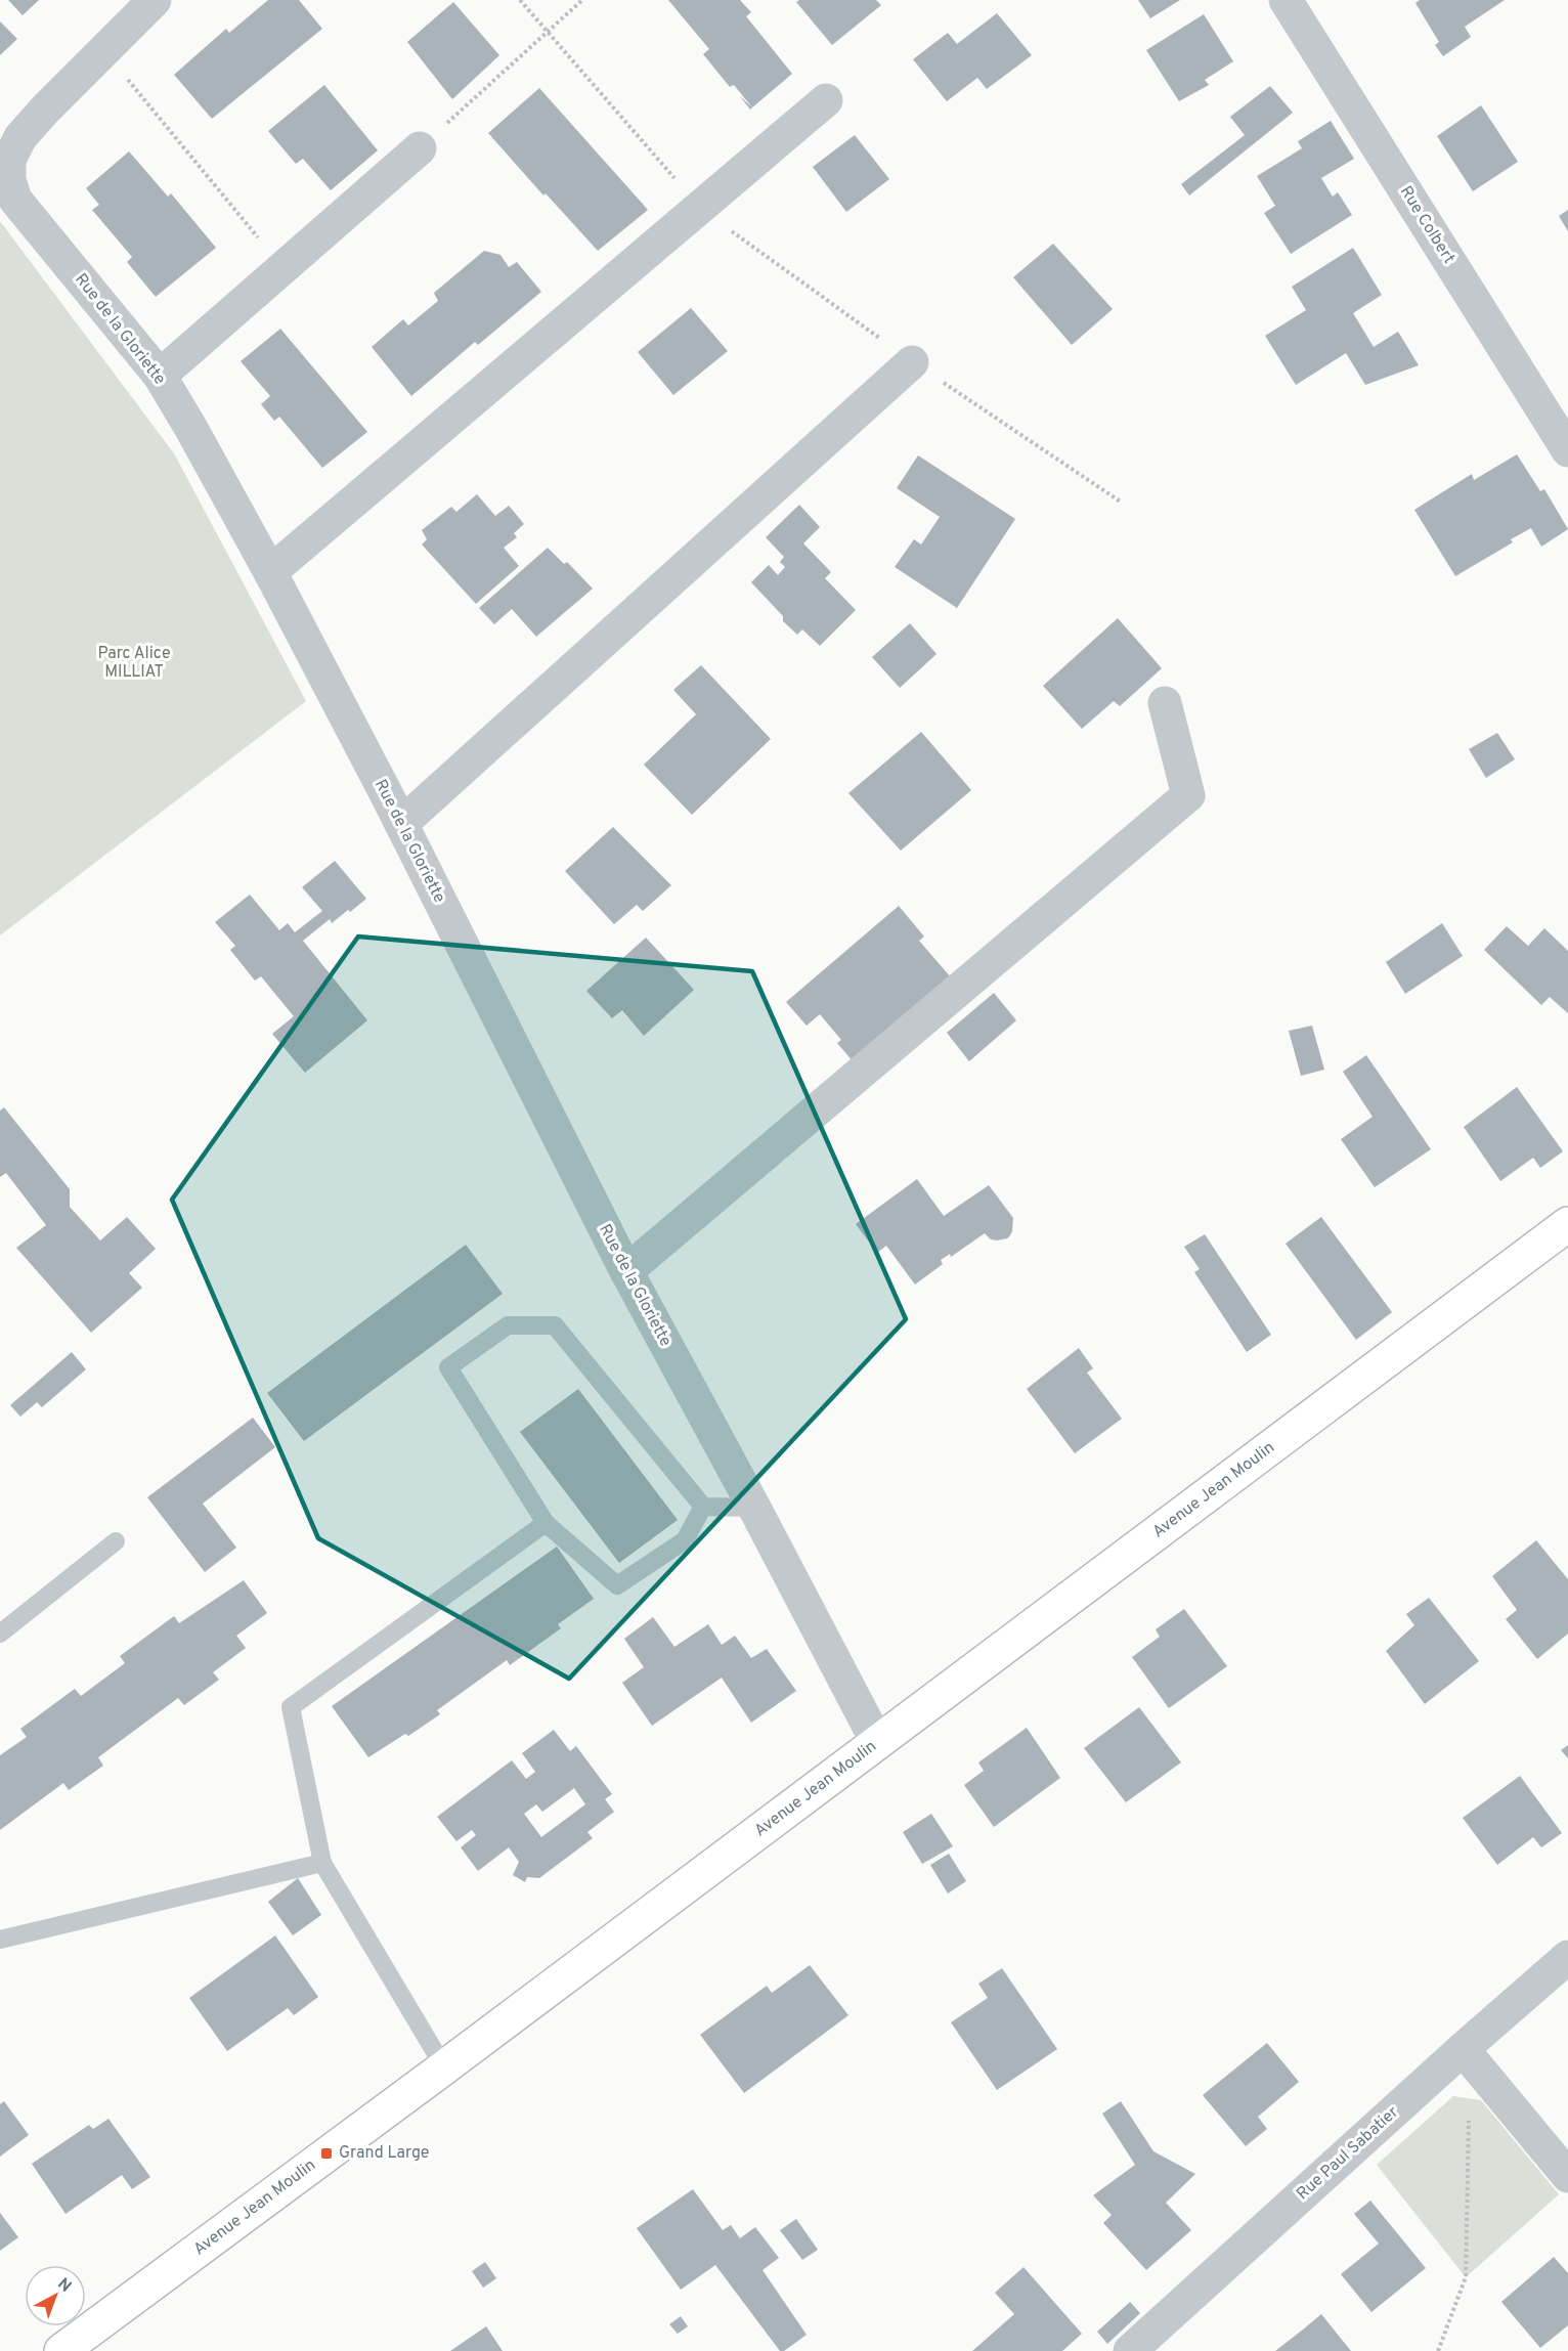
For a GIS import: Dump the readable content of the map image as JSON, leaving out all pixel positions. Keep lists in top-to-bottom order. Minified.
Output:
{"streets":{"main road":["Avenue Jean Moulin"],"street":["Rue Colbert","Rue de la Gloriette","Rue Paul Sabatier"]},"crossings":[["Rue de la Gloriette","Avenue Jean Moulin"]],"parks":["Parc Alice MILLIAT"],"places":{"transit":["Grand Large"]},"north":"top right"}
